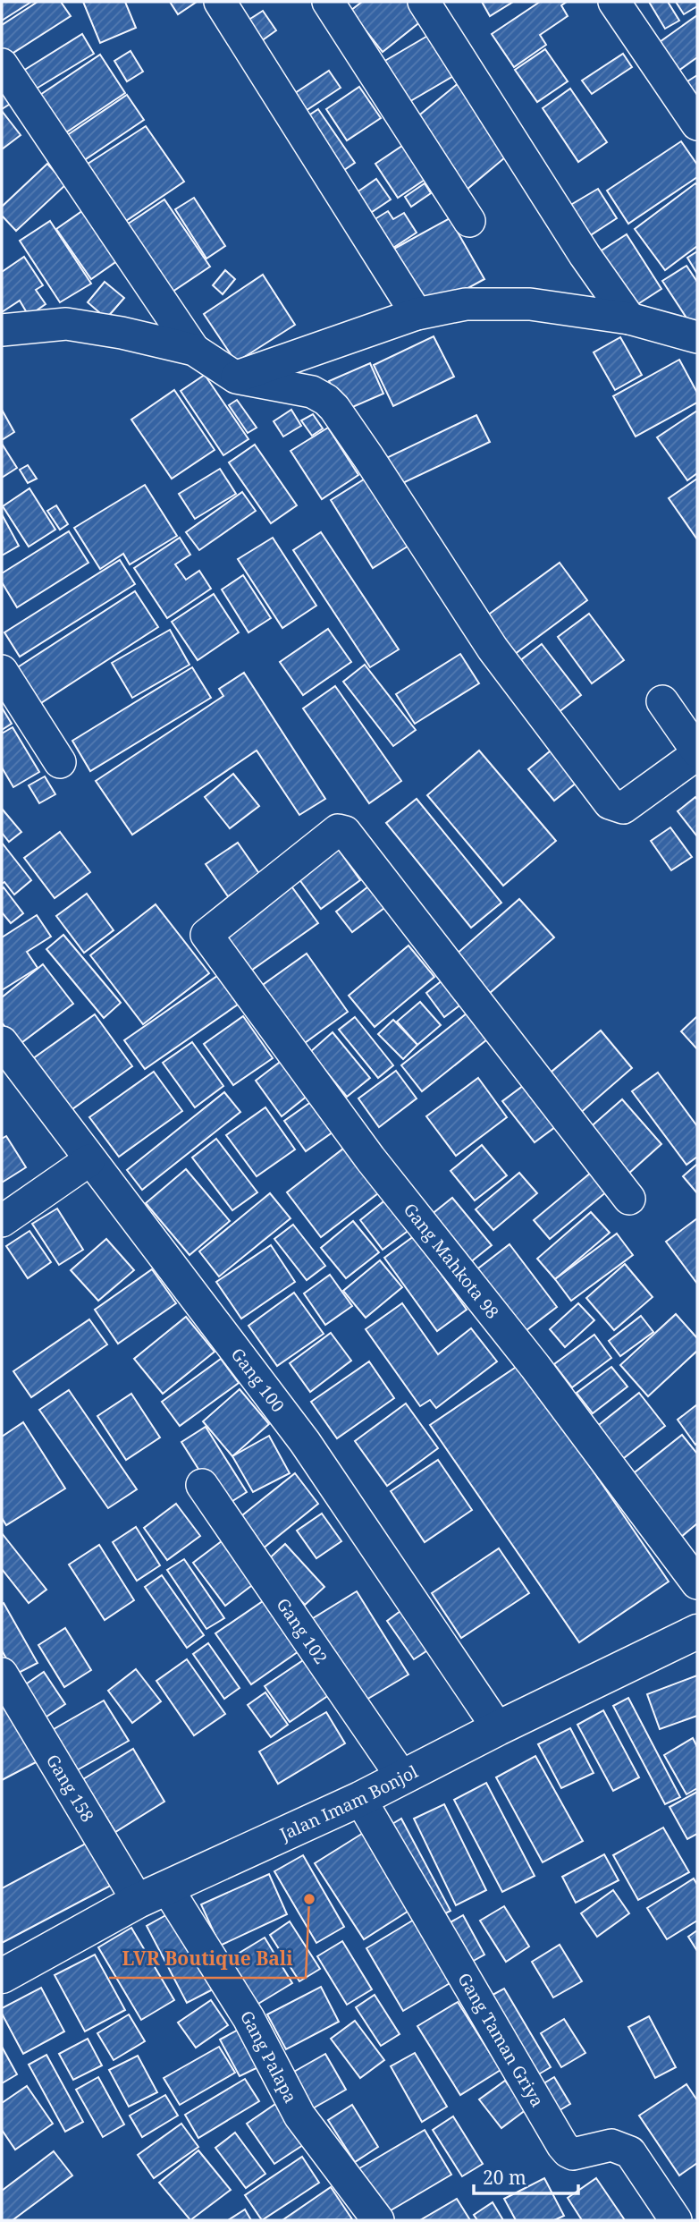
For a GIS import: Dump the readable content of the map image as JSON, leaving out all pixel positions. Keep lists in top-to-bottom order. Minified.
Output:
{"streets":{"highway":["Jalan Imam Bonjol"],"street":["Gang Mahkota 98","Gang 100","Gang 102","Gang 158","Gang Taman Griya","Gang Palapa"]},"crossings":[["Gang 100","Jalan Imam Bonjol"],["Gang 102","Jalan Imam Bonjol"],["Gang 158","Jalan Imam Bonjol"],["Gang 158","Gang Palapa"],["Jalan Imam Bonjol","Gang Taman Griya"],["Jalan Imam Bonjol","Gang Palapa"]],"places":["LVR Boutique Bali"],"scale_bar":"20 m"}
